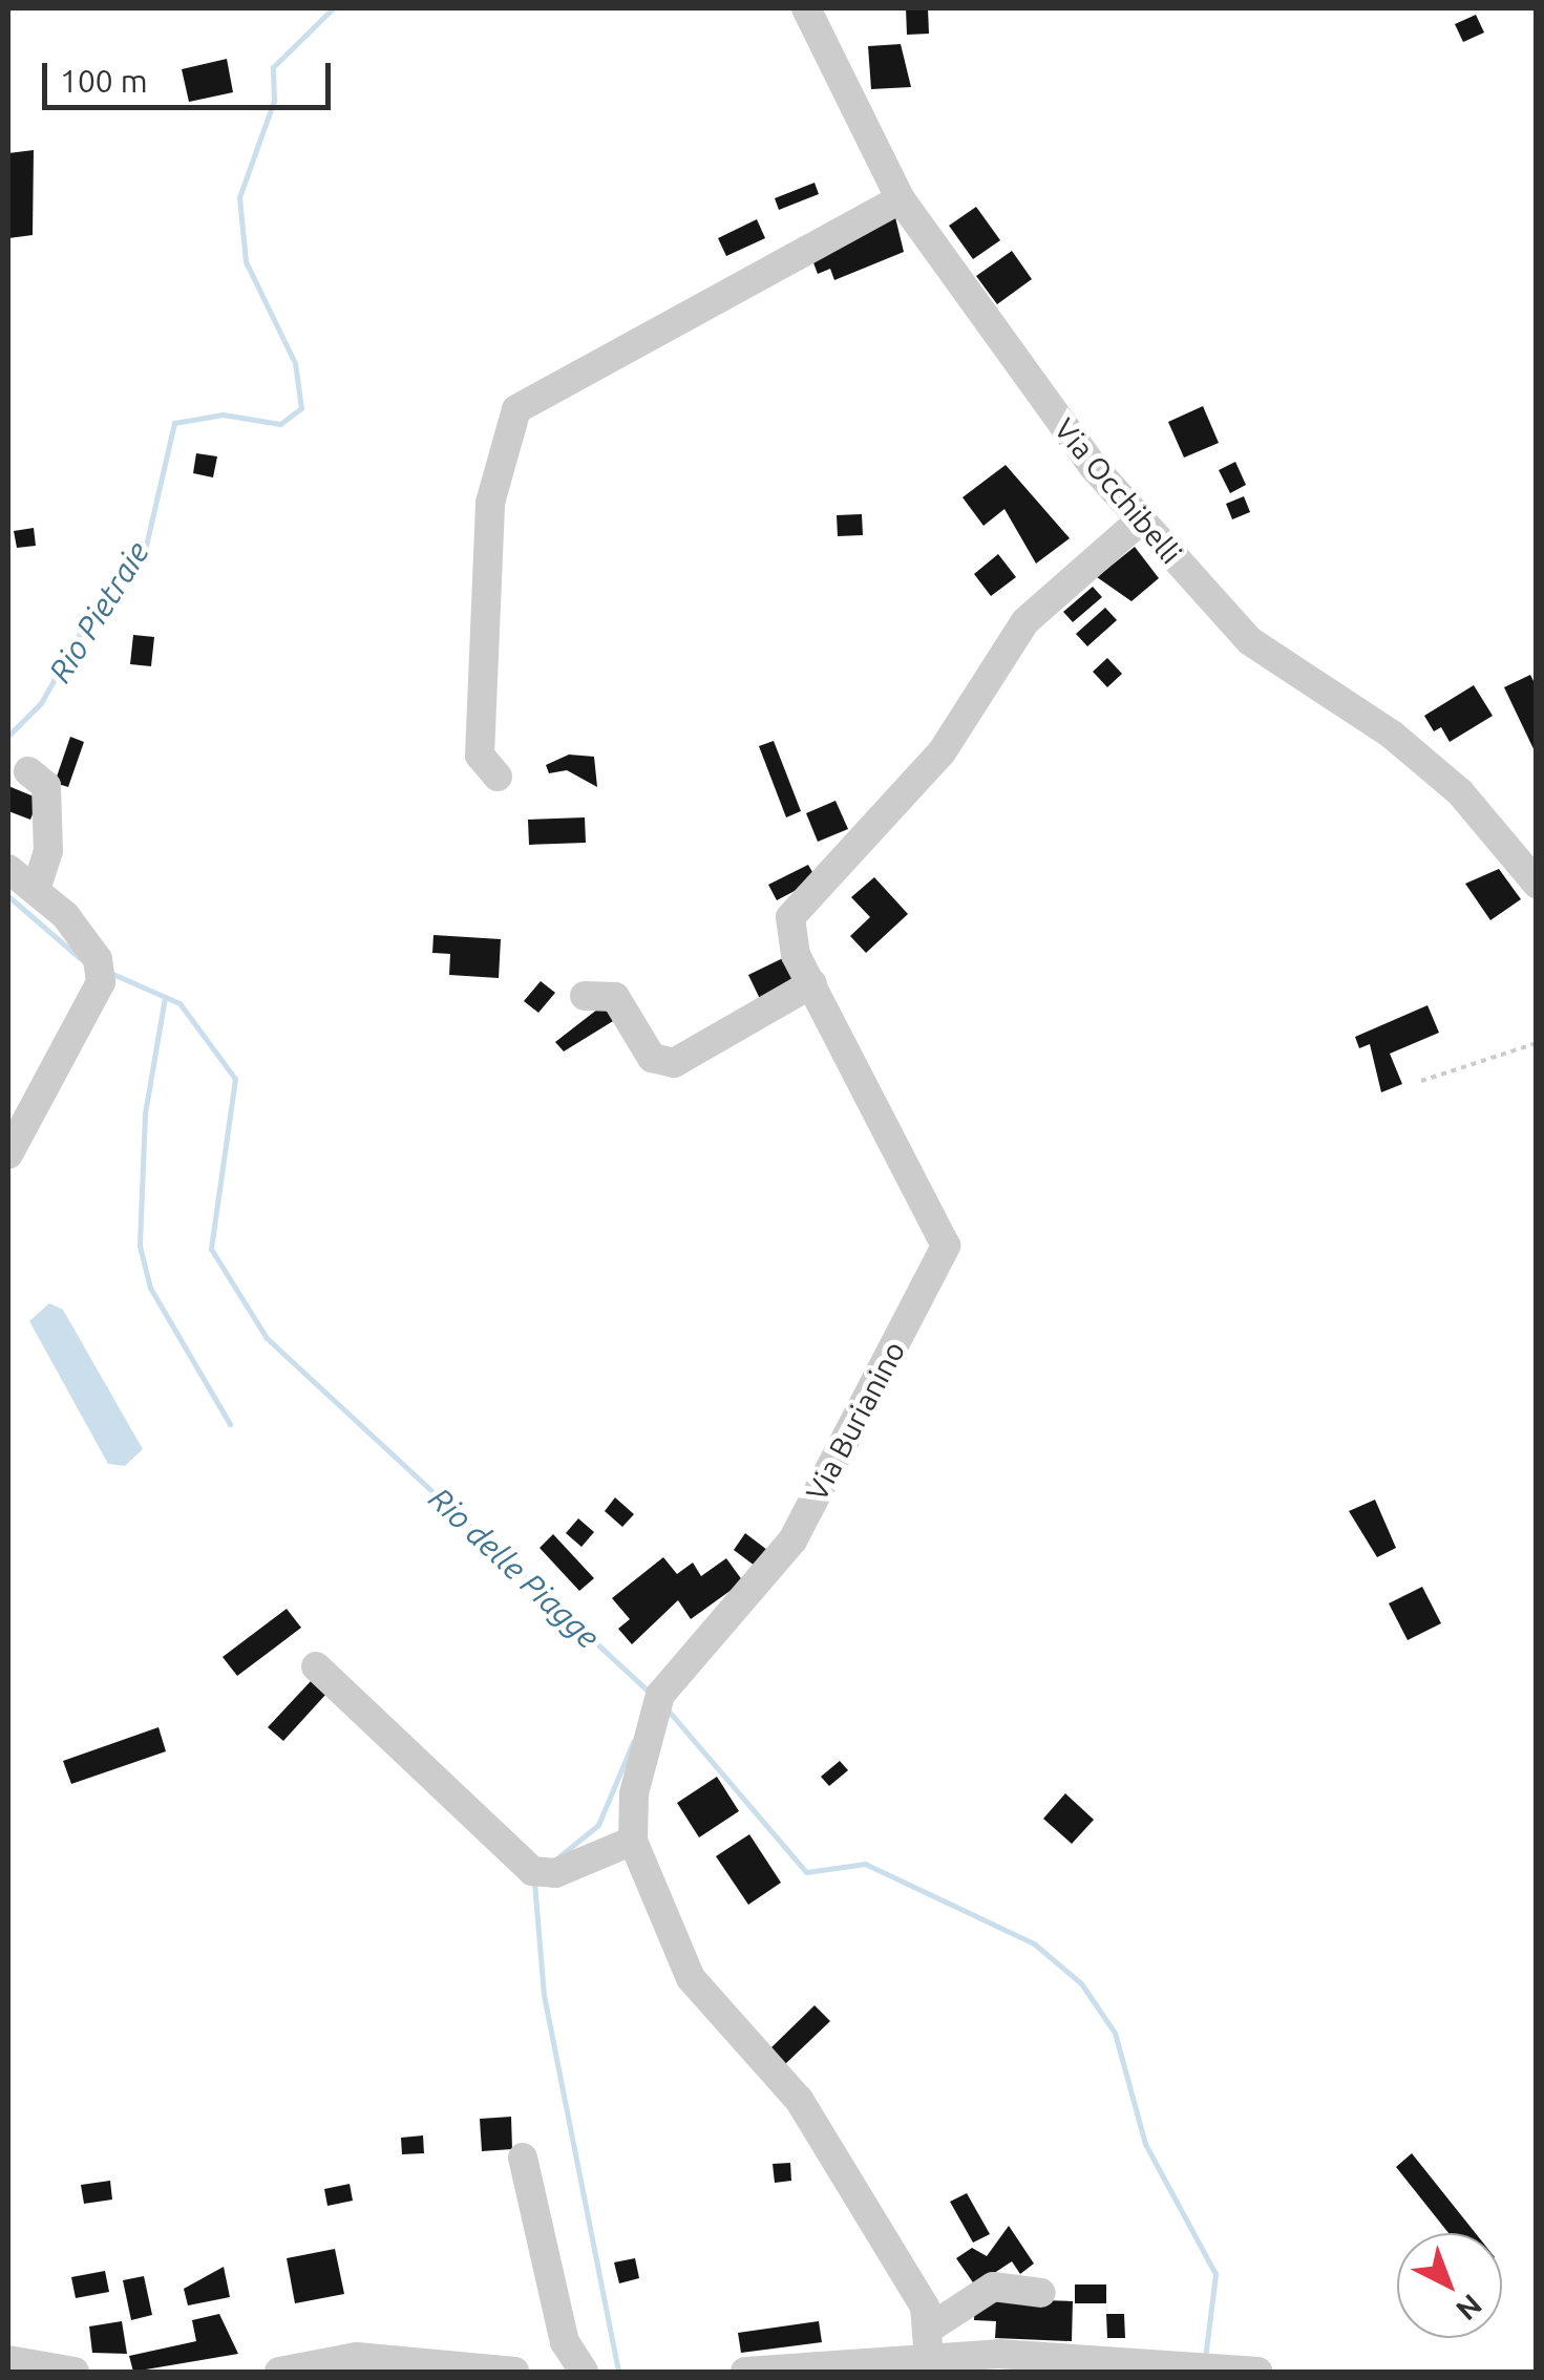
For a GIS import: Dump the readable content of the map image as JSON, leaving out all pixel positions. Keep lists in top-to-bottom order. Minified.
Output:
{"streets":{"street":["Via Occhibelli","Via Burianino"]},"crossings":[["Via Occhibelli","Via Burianino"]],"water":["Rio Pietraie","Rio delle Piagge"],"scale_bar":"100 m","north":"bottom right"}
